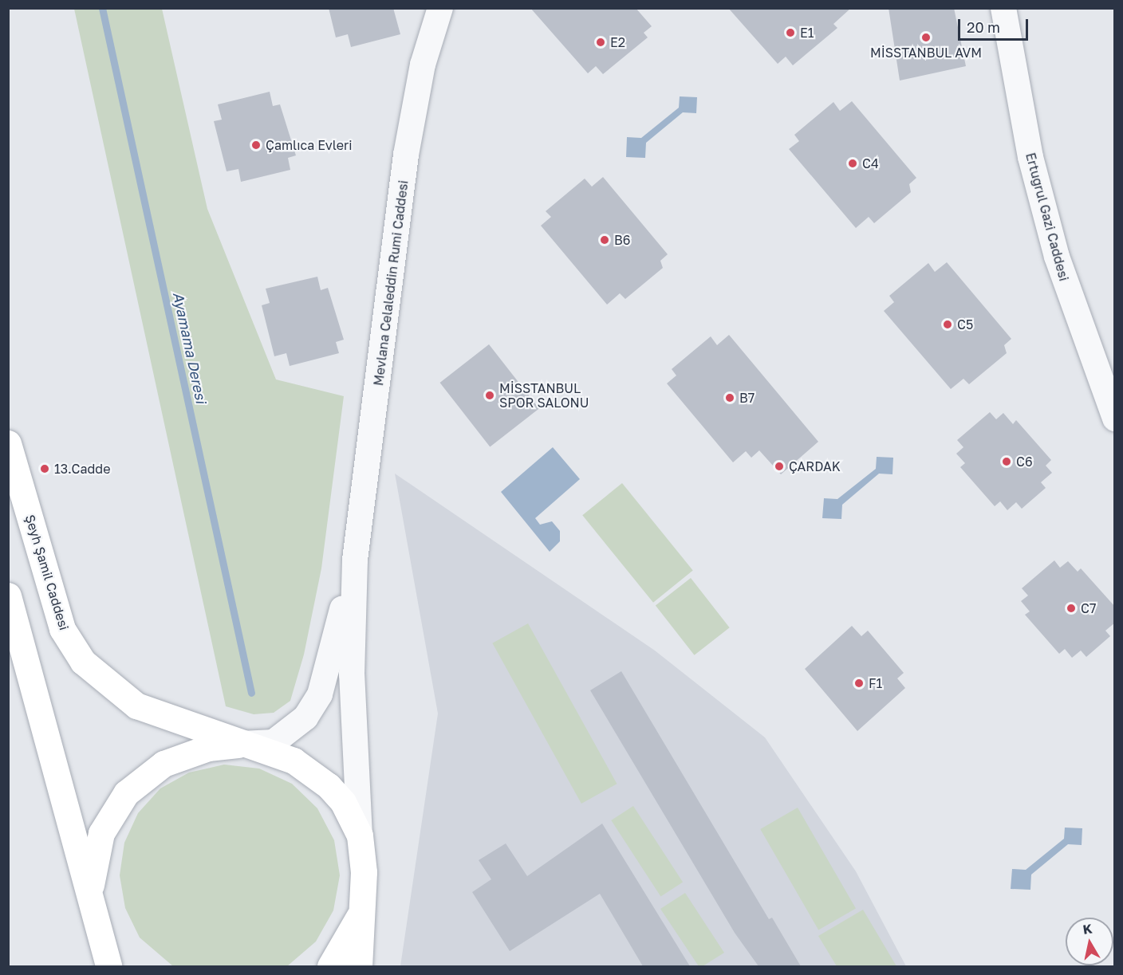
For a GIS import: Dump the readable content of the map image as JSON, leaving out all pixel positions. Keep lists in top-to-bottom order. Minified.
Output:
{"streets":{"main road":["Şeyh Şamil Caddesi"],"street":["Ertuğrul Gazi Caddesi","Mevlana Celaleddin Rumi Caddesi"]},"water":["Ayamama Deresi"],"places":["E1","MİSSTANBUL AVM","E2","Çamlıca Evleri","C4","B6","C5","MİSSTANBUL SPOR SALONU","B7","C6","ÇARDAK","13.Cadde","C7","F1"],"scale_bar":"20 m","north":"top"}
